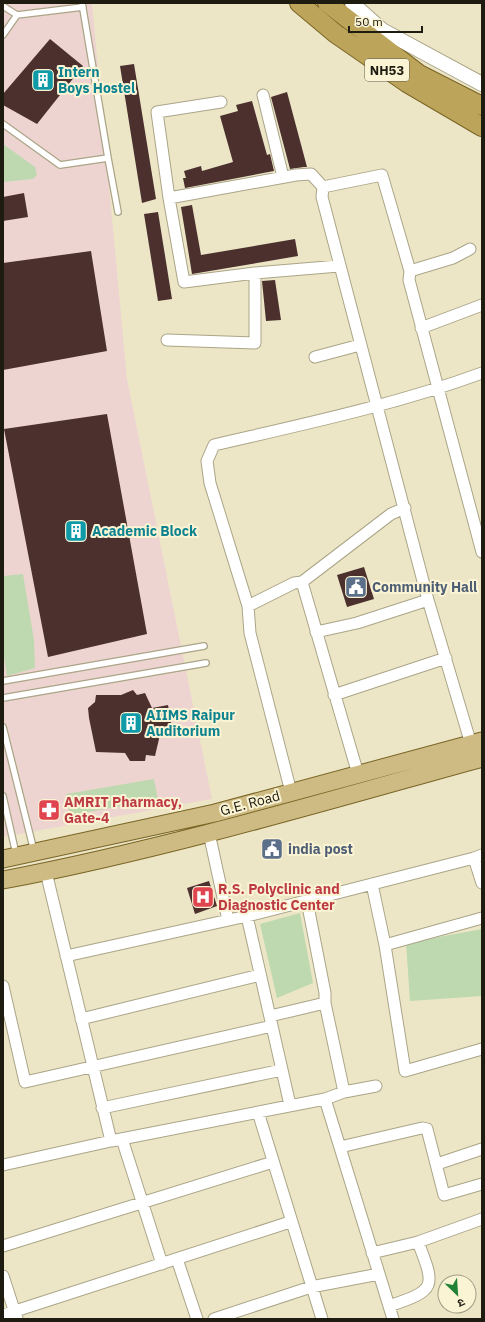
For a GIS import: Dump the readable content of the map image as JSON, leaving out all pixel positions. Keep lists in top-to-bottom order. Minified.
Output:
{"streets":{"highway":["NH53"],"main road":["G.E. Road"]},"places":{"building":["Intern Boys Hostel","Academic Block","AIIMS Raipur Auditorium"],"public building":["Community Hall","india post"],"pharmacy":["AMRIT Pharmacy, Gate-4"],"hospital":["R.S. Polyclinic and Diagnostic Center"]},"scale_bar":"50 m","north":"bottom right"}
